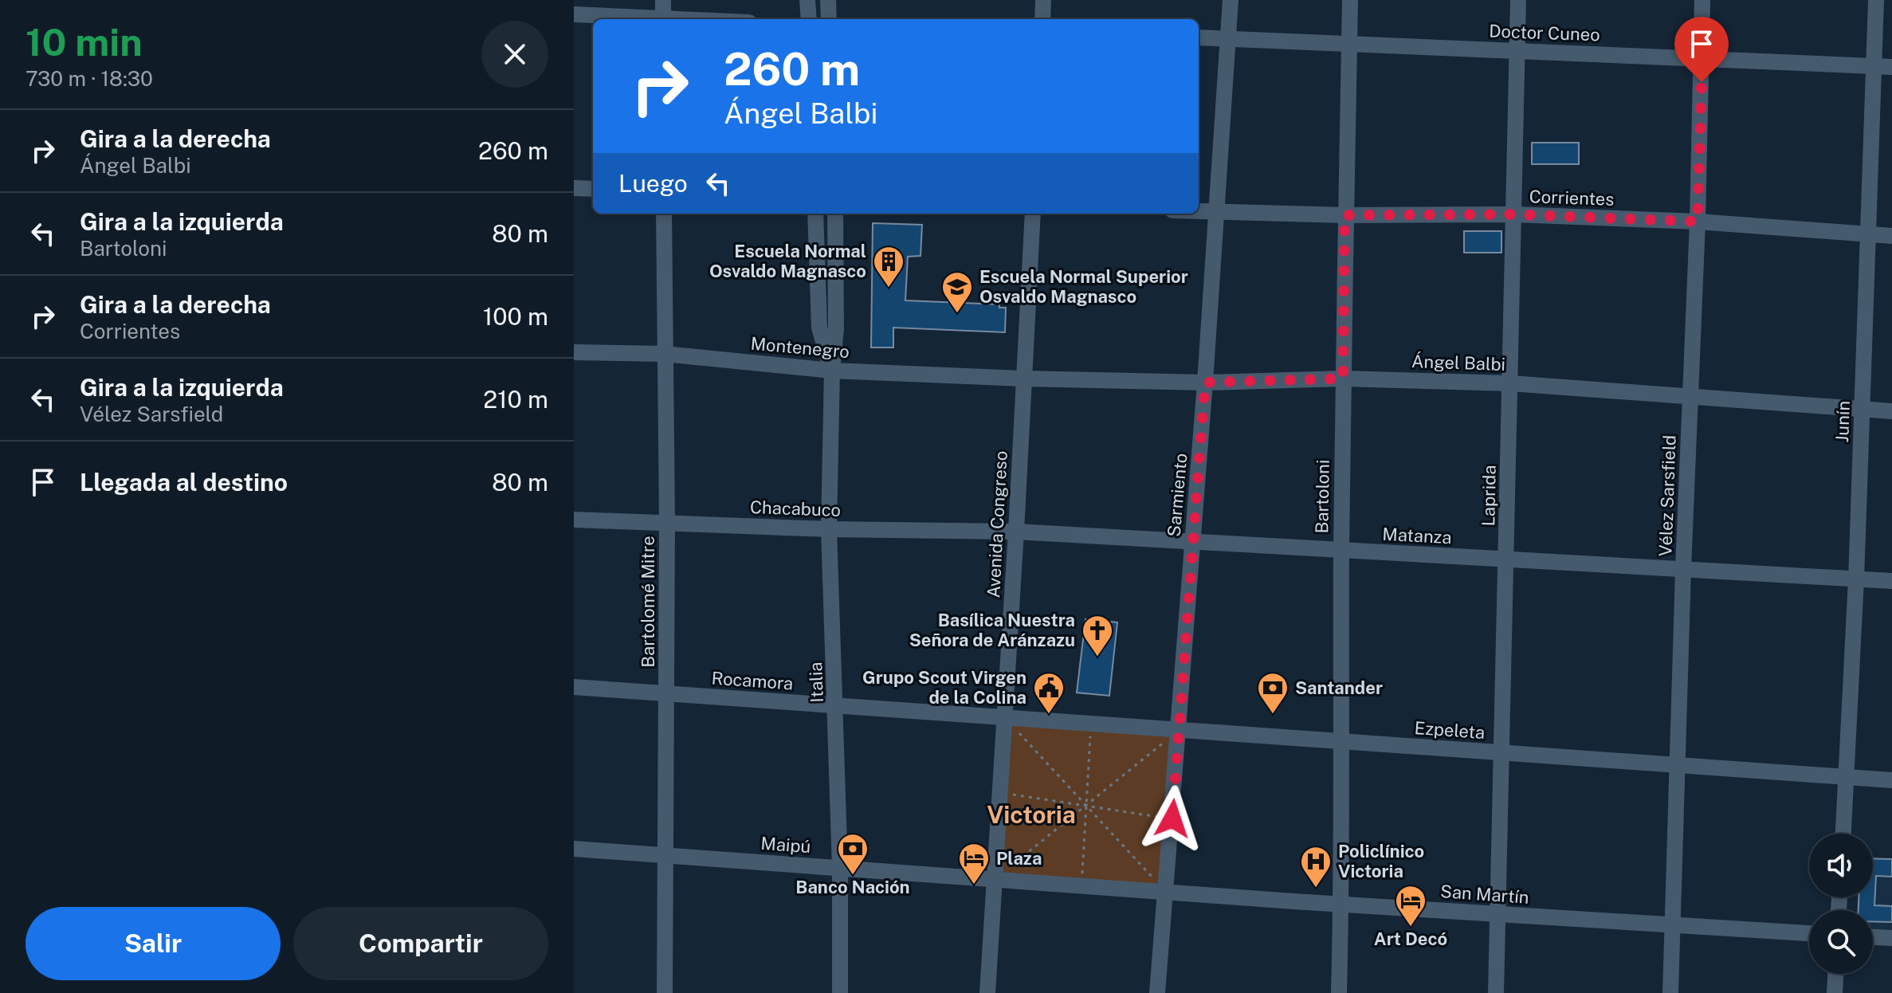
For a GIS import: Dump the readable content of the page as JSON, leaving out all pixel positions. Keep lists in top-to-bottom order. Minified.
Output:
{"streets":{"street":["Doctor Cuneo","Corrientes","Montenegro","Ángel Balbi","Junín","Sarmiento","Laprida","Vélez Sarsfield","Bartoloni","Chacabuco","Avenida Congreso","Matanza","Bartolomé Mitre","Rocamora","Italia","Ezpeleta","Maipú","San Martín"]},"crossings":[["Doctor Cuneo","Junín"],["Doctor Cuneo","Sarmiento"],["Doctor Cuneo","Laprida"],["Doctor Cuneo","Vélez Sarsfield"],["Doctor Cuneo","Bartoloni"],["Corrientes","Junín"],["Corrientes","Sarmiento"],["Corrientes","Laprida"],["Corrientes","Vélez Sarsfield"],["Corrientes","Bartoloni"],["Montenegro","Ángel Balbi"],["Montenegro","Avenida Congreso"],["Montenegro","Bartolomé Mitre"],["Montenegro","Italia"],["Ángel Balbi","Junín"],["Ángel Balbi","Sarmiento"],["Ángel Balbi","Laprida"],["Ángel Balbi","Vélez Sarsfield"],["Ángel Balbi","Bartoloni"],["Ángel Balbi","Avenida Congreso"],["Junín","Matanza"],["Junín","Ezpeleta"],["Sarmiento","Matanza"],["Sarmiento","Ezpeleta"],["Sarmiento","San Martín"],["Laprida","Matanza"],["Laprida","Ezpeleta"],["Laprida","San Martín"],["Vélez Sarsfield","Matanza"],["Vélez Sarsfield","Ezpeleta"],["Vélez Sarsfield","San Martín"],["Bartoloni","Matanza"],["Bartoloni","Ezpeleta"],["Bartoloni","San Martín"],["Chacabuco","Avenida Congreso"],["Chacabuco","Matanza"],["Chacabuco","Bartolomé Mitre"],["Chacabuco","Italia"],["Avenida Congreso","Matanza"],["Avenida Congreso","Rocamora"],["Avenida Congreso","Ezpeleta"],["Avenida Congreso","Maipú"],["Avenida Congreso","San Martín"],["Bartolomé Mitre","Rocamora"],["Bartolomé Mitre","Maipú"],["Rocamora","Italia"],["Rocamora","Ezpeleta"],["Italia","Maipú"],["Maipú","San Martín"]],"districts":["Victoria"],"places":{"building":["Escuela Normal Osvaldo Magnasco"],"school or university":["Escuela Normal Superior Osvaldo Magnasco"],"church":["Basílica Nuestra Señora de Aránzazu"],"public building":["Grupo Scout Virgen de la Colina"],"bank":["Santander","Banco Nación"],"hotel":["Plaza","Art Decó"],"hospital":["Policlínico Victoria"]},"page":{"heading":["10 min","730 m · 18:30"],"turn":["260 m","Ángel Balbi"],"list":[{"name":"Gira a la derecha","note":"Ángel Balbi","value":"260 m"},{"name":"Gira a la izquierda","note":"Bartoloni","value":"80 m"},{"name":"Gira a la derecha","note":"Corrientes","value":"100 m"},{"name":"Gira a la izquierda","note":"Vélez Sarsfield","value":"210 m"},{"name":"Llegada al destino","value":"80 m"}],"then":"Luego","buttons":["Salir","Compartir"]}}
